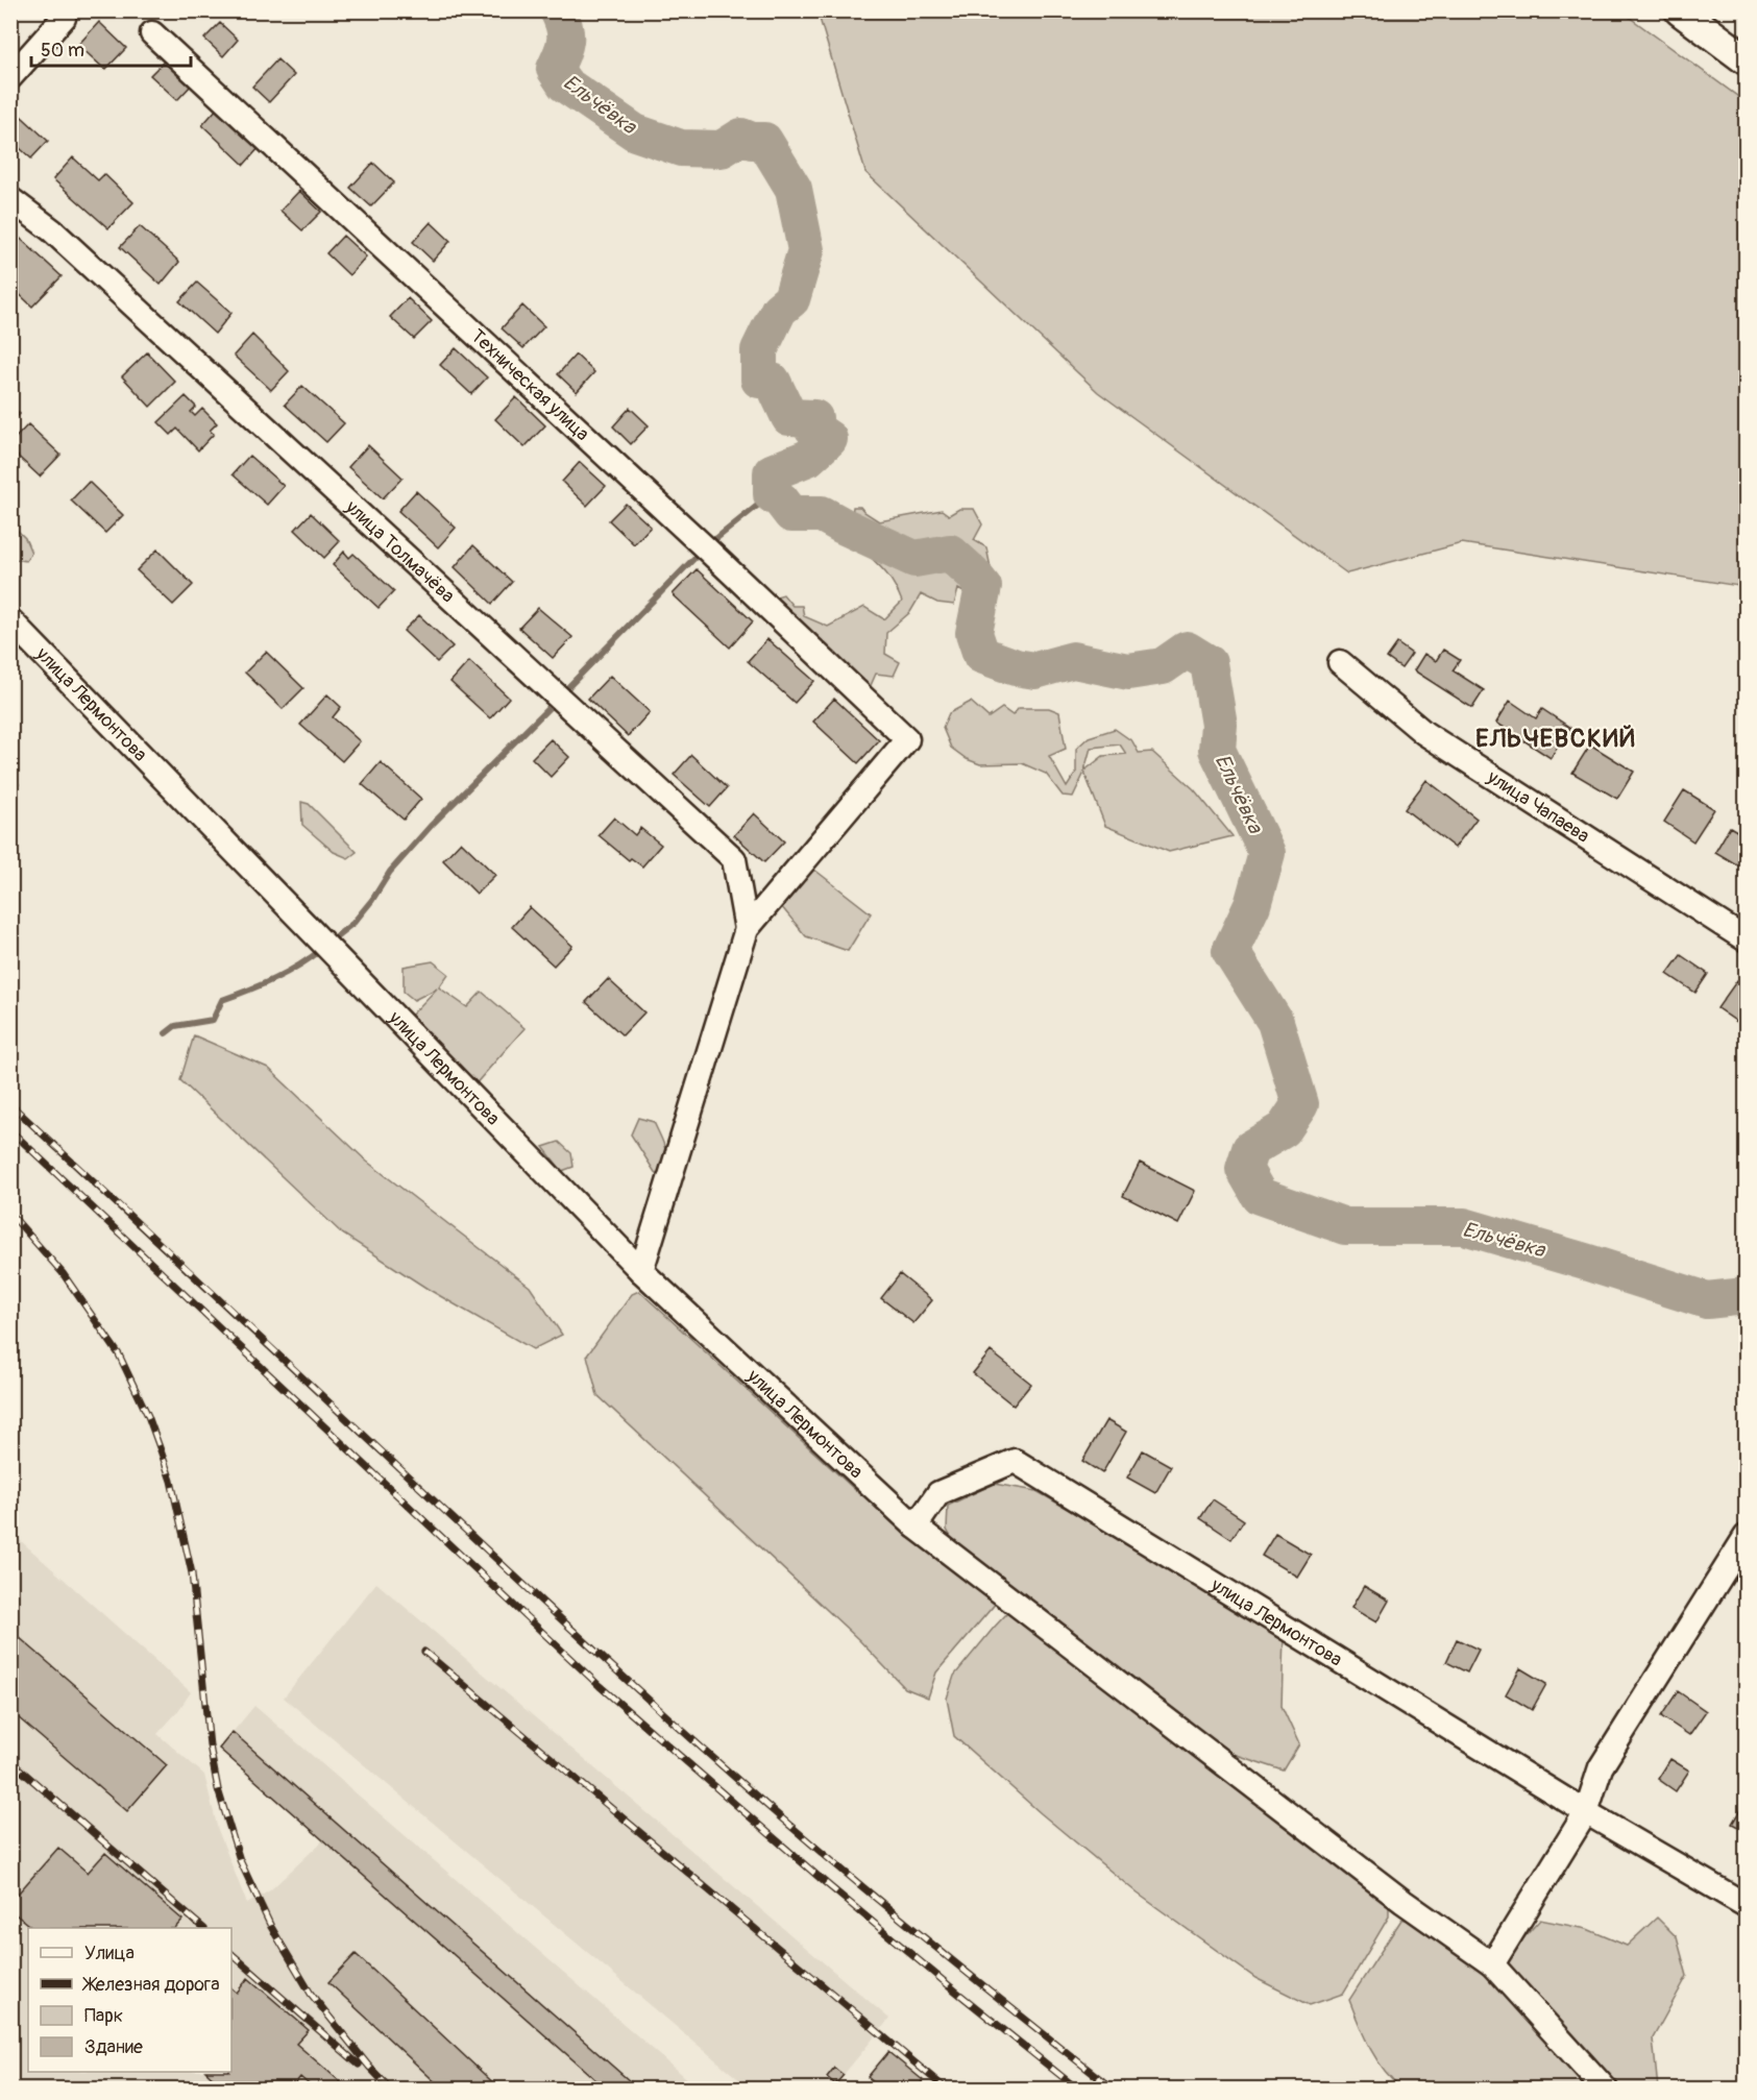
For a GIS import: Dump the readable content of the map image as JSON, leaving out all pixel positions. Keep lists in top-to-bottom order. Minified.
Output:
{"streets":{"street":["Техническая улица","улица Толмачёва","улица Лермонтова","улица Чапаева"]},"crossings":[["Техническая улица","улица Толмачёва"]],"districts":["ЕЛЬЧЕВСКИЙ"],"water":["Ельчёвка"],"legend":["Улица","Железная дорога","Парк","Здание"],"scale_bar":"50 m"}
